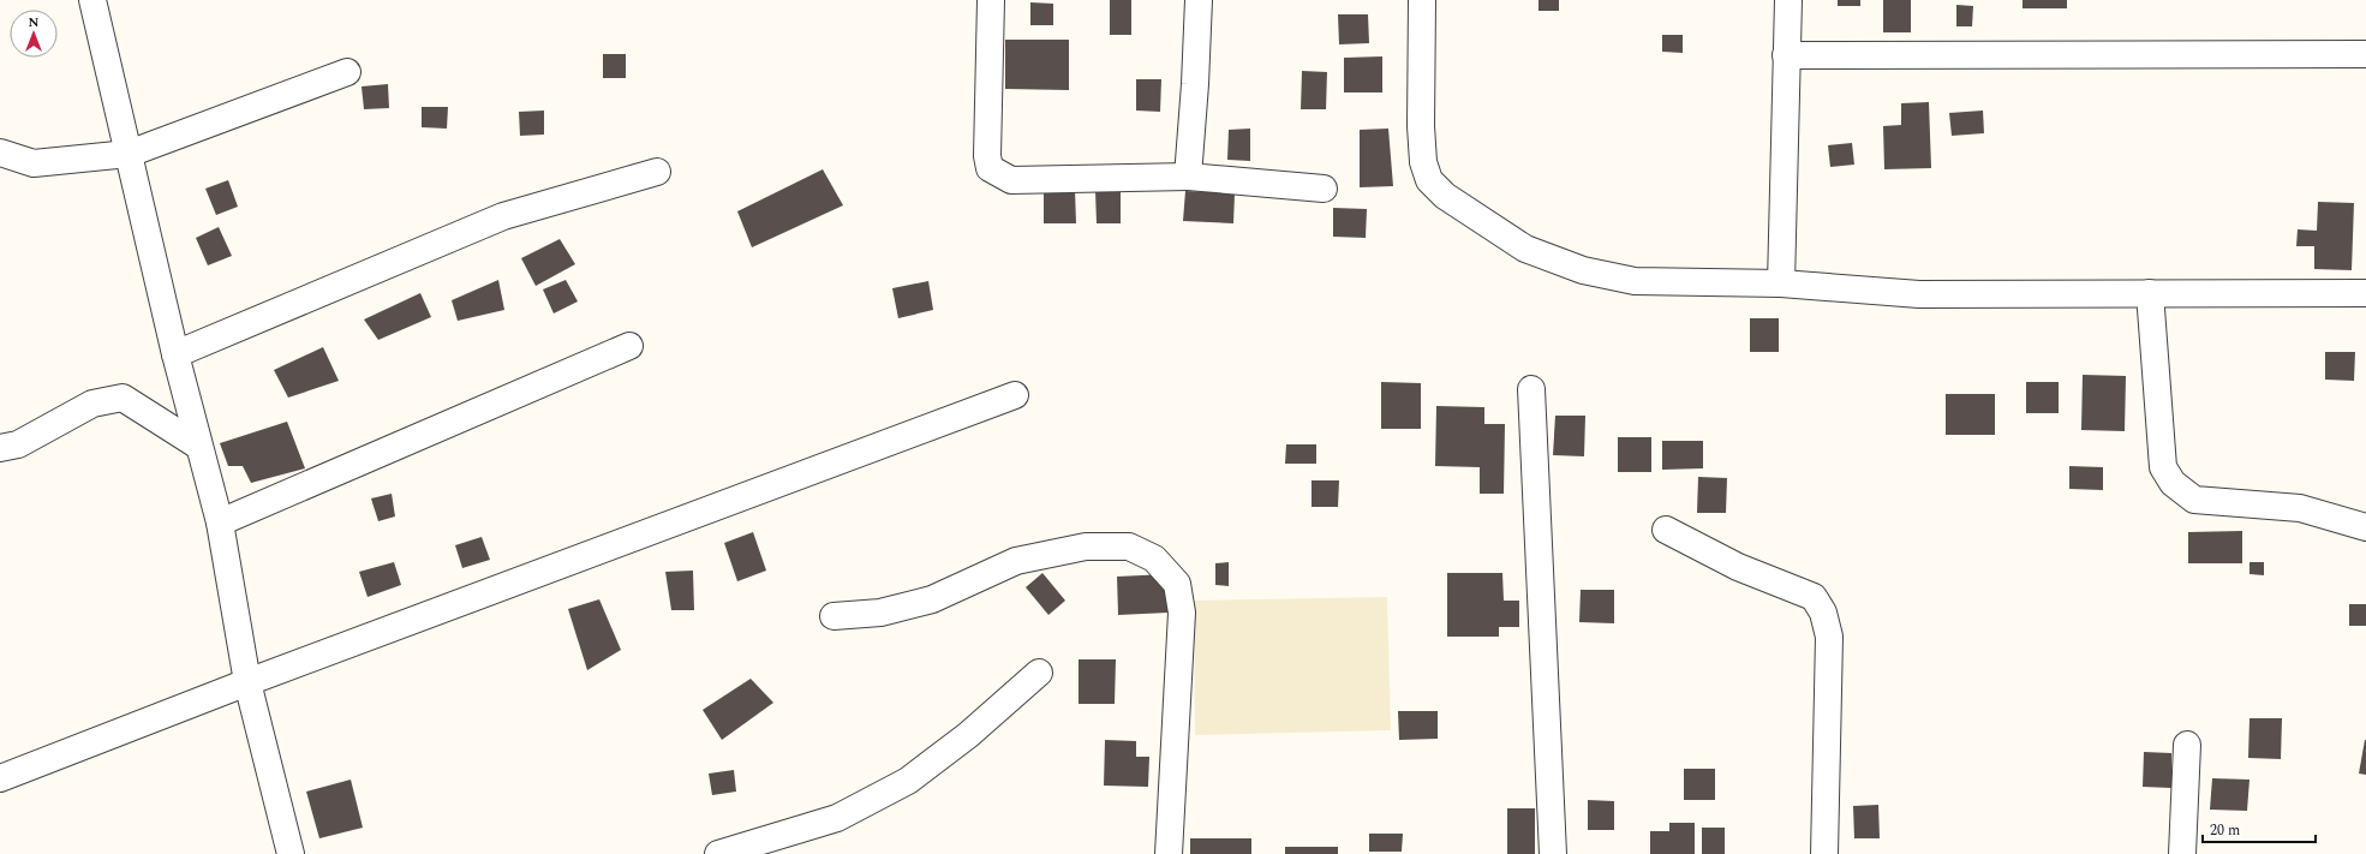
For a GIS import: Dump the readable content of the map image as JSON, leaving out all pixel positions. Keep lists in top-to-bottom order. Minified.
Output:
{"scale_bar":"20 m","north":"top"}
